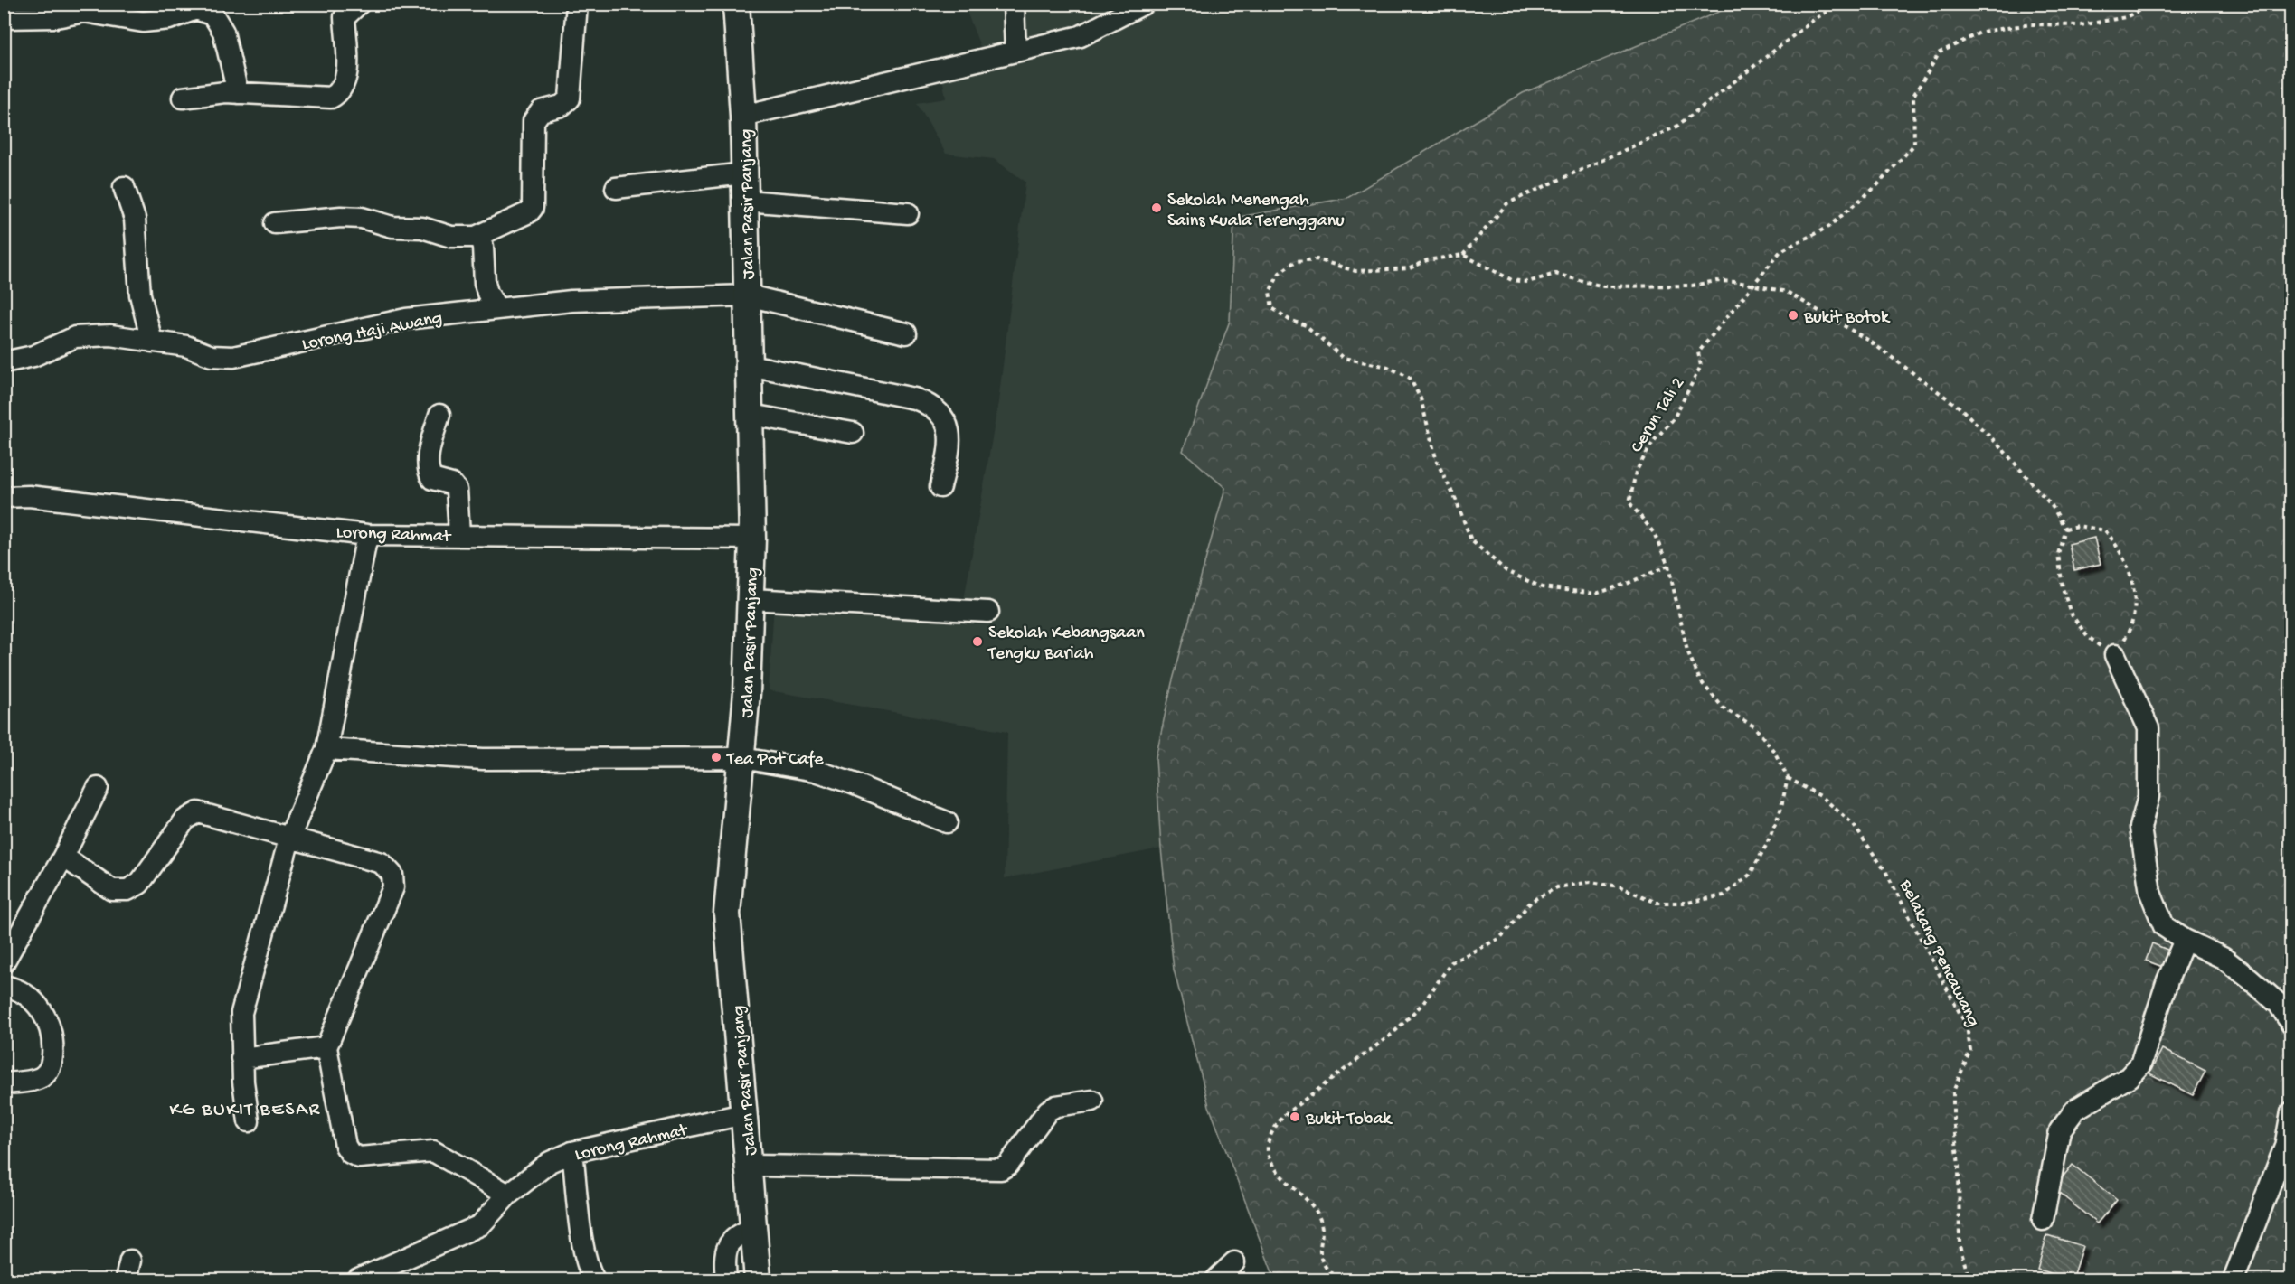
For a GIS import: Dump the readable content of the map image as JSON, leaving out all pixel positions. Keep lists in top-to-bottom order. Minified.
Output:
{"streets":{"main road":["Jalan Pasir Panjang"],"street":["Lorong Haji Awang","Lorong Rahmat"],"path":["Cerun Tali 2","Belakang Pencawang"]},"crossings":[["Jalan Pasir Panjang","Lorong Haji Awang"],["Jalan Pasir Panjang","Lorong Rahmat"]],"districts":["KG BUKIT BESAR"],"places":["Sekolah Menengah Sains Kuala Terengganu","Bukit Botok","Sekolah Kebangsaan Tengku Bariah","Tea Pot Cafe","Bukit Tobak"]}
